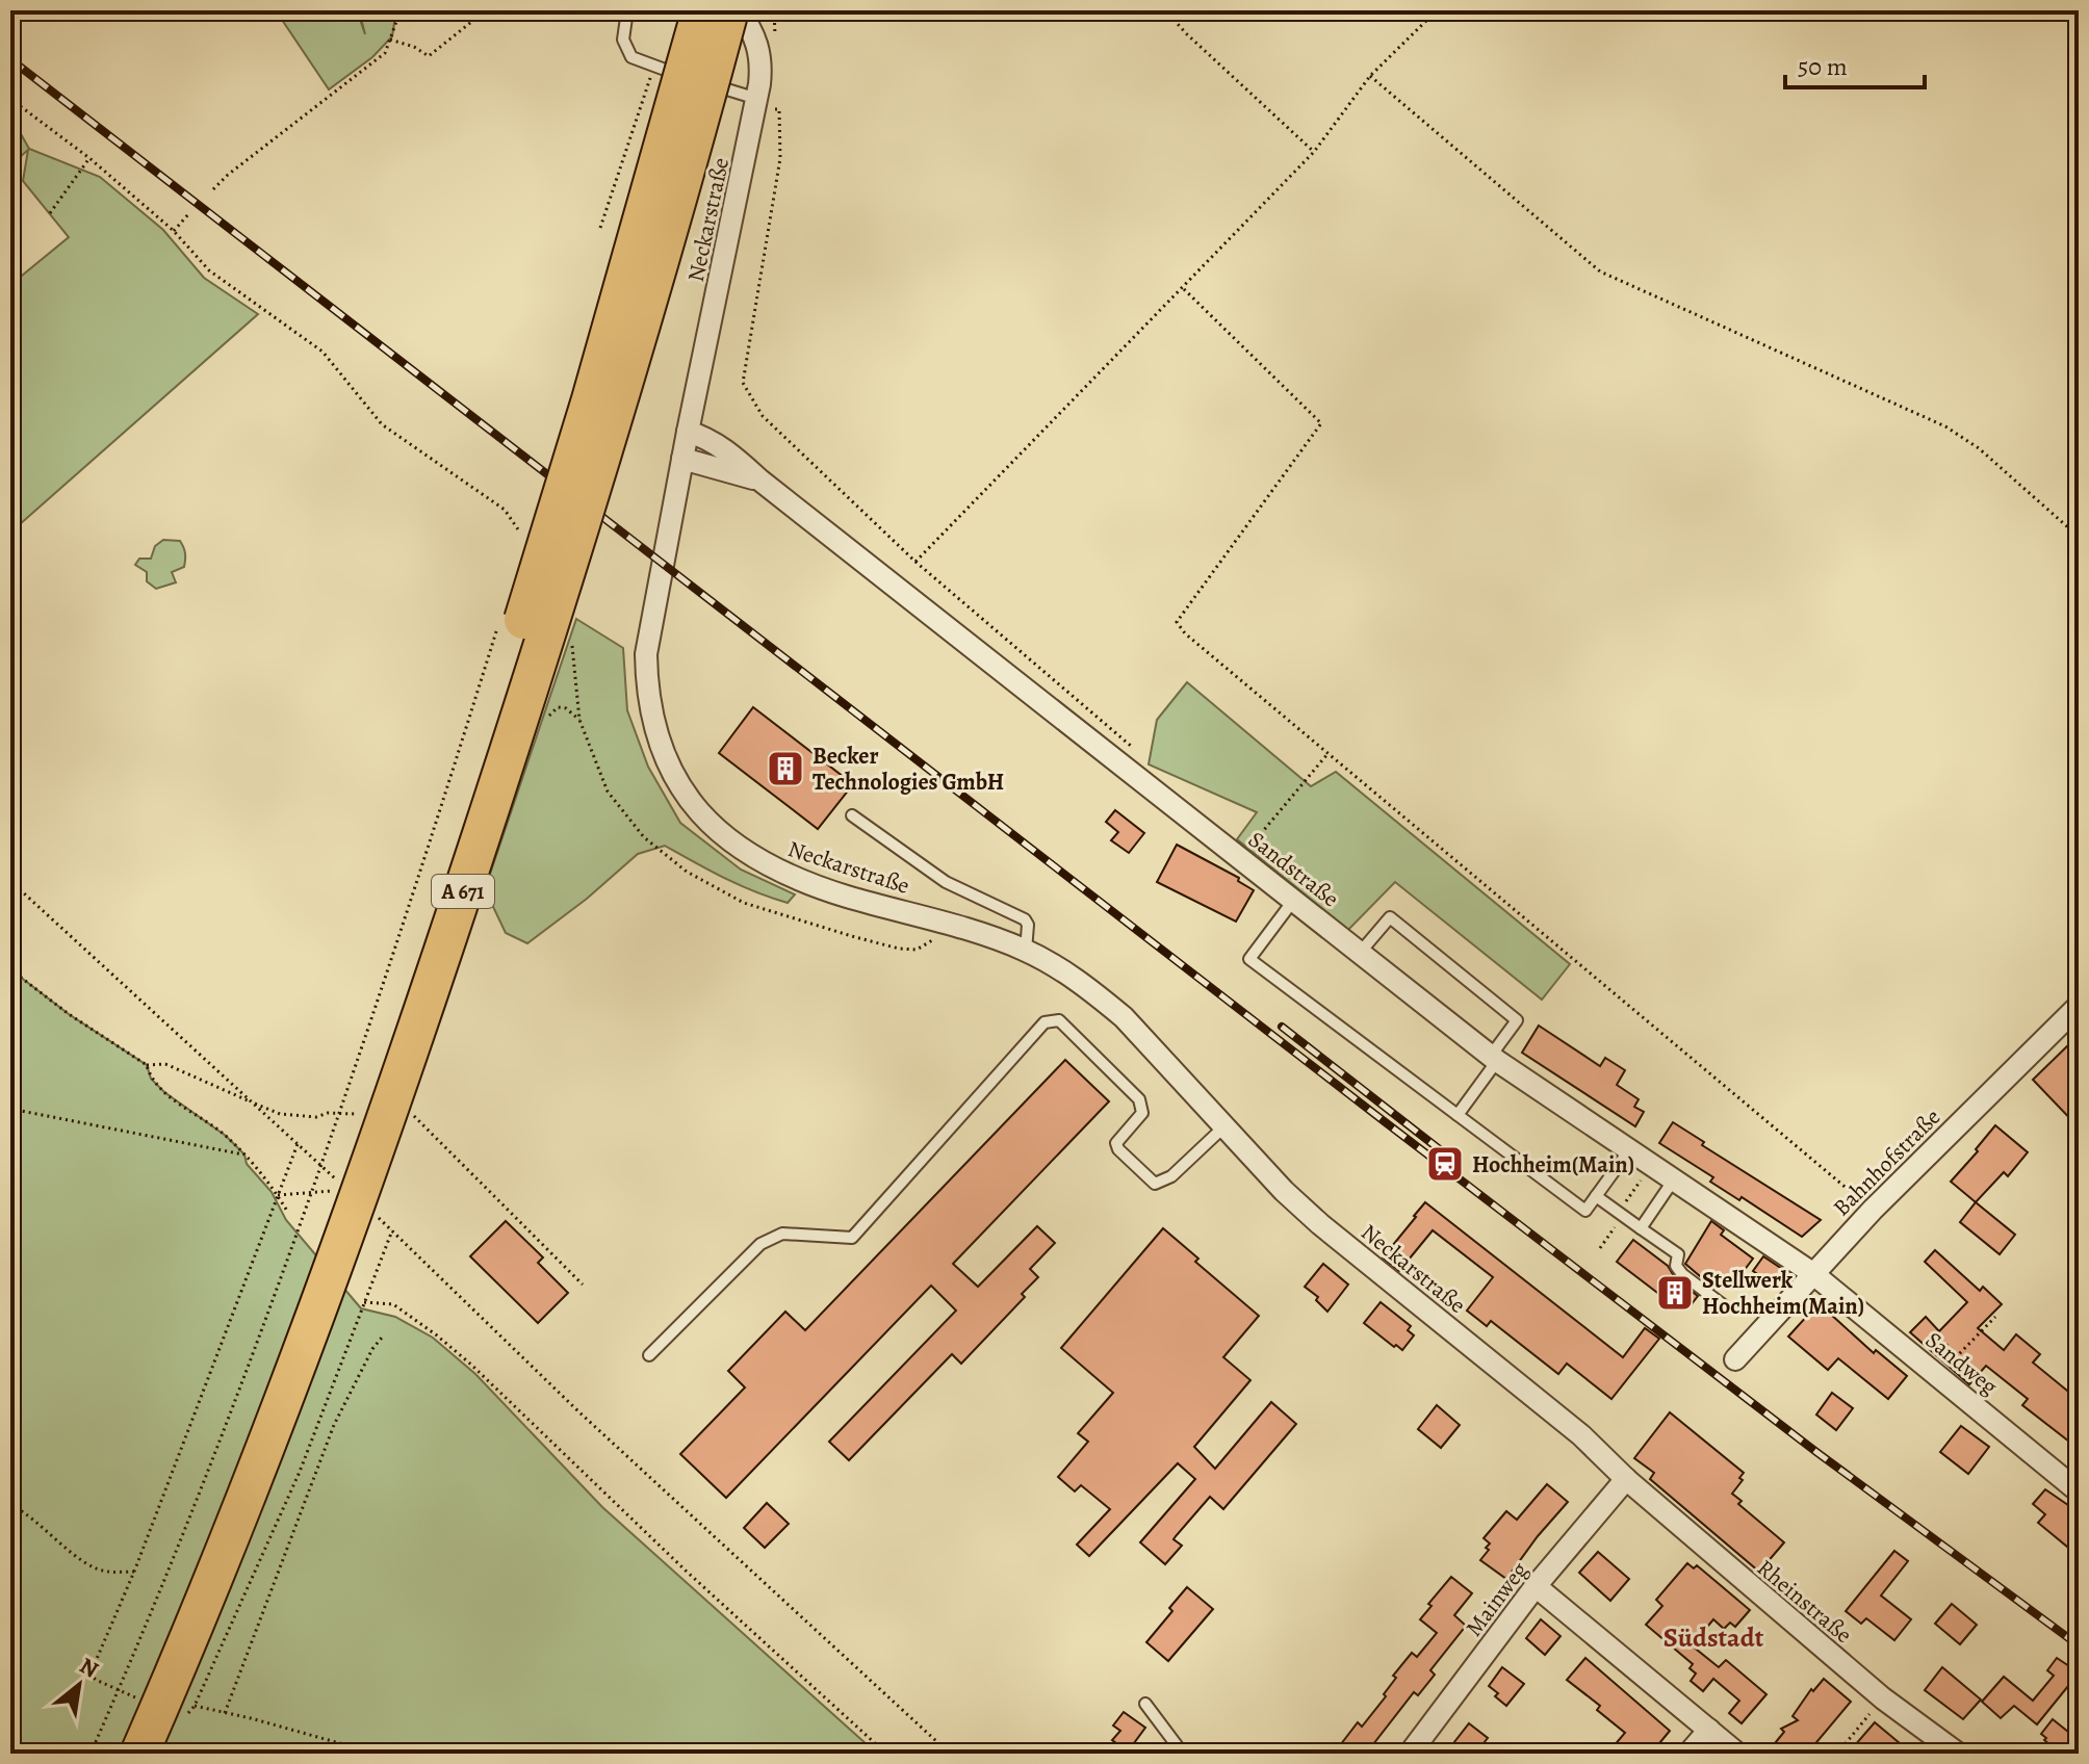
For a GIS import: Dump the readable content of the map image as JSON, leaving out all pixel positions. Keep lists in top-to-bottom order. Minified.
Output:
{"streets":{"highway":["A 671"],"street":["Neckarstraße","Sandstraße","Bahnhofstraße","Sandweg","Mainweg","Rheinstraße"]},"crossings":[["Neckarstraße","Sandstraße"],["Neckarstraße","Mainweg"],["Neckarstraße","Rheinstraße"],["Sandstraße","Bahnhofstraße"],["Sandstraße","Sandweg"],["Bahnhofstraße","Sandweg"],["Mainweg","Rheinstraße"]],"districts":["Südstadt"],"places":{"building":["Becker Technologies GmbH","Stellwerk Hochheim(Main)"],"station":["Hochheim(Main)"]},"scale_bar":"50 m","north":"top right"}
